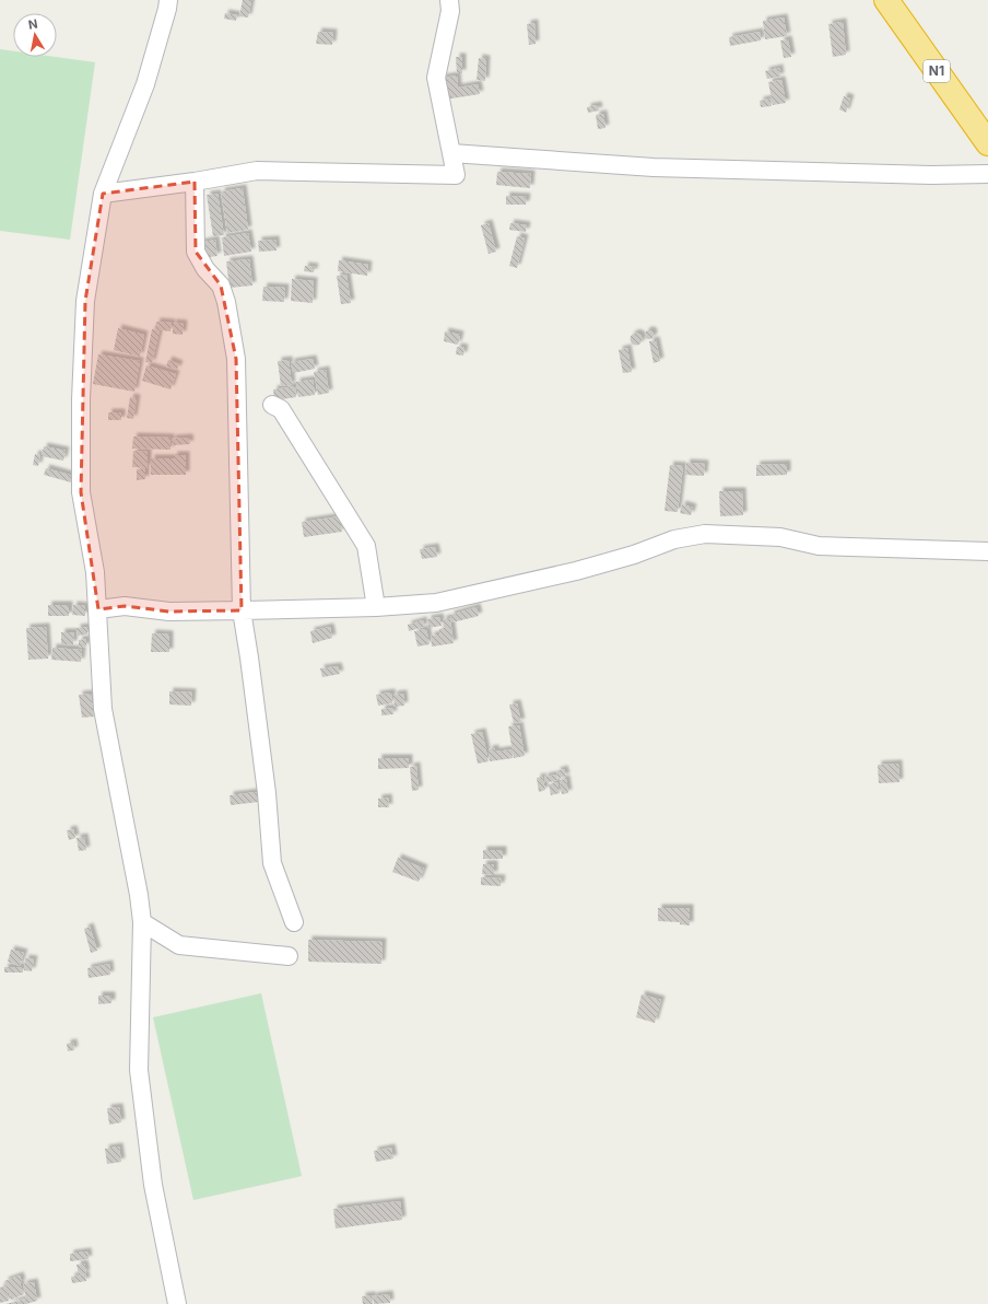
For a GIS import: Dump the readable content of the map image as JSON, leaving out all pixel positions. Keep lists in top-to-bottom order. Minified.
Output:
{"streets":{"highway":["N1"]},"north":"top"}
